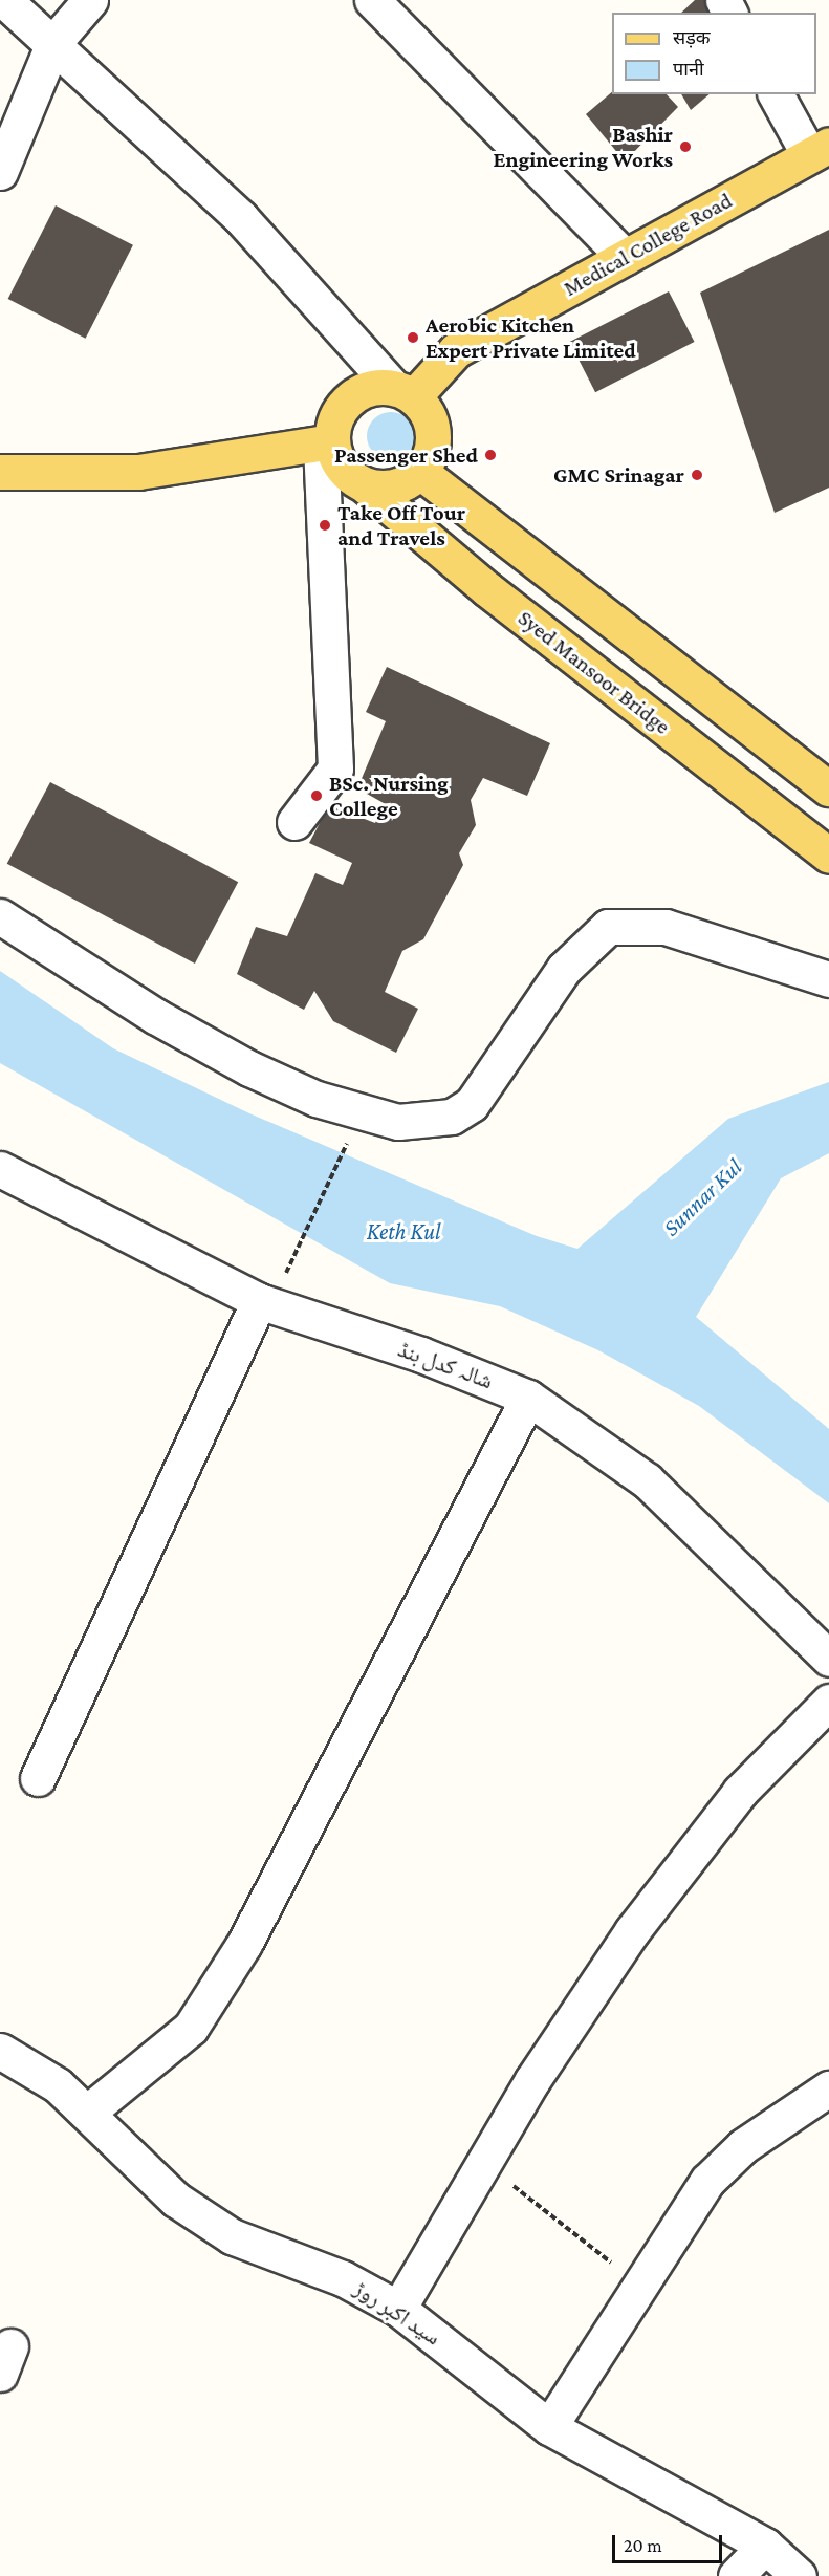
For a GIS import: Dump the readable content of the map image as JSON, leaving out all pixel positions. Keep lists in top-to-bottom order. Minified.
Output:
{"streets":{"main road":["Medical College Road","Syed Mansoor Bridge"],"street":["شالہ کدل بنڈ","سید اکبر روڑ"]},"crossings":[["Medical College Road","Syed Mansoor Bridge"]],"water":["Sunnar Kul","Keth Kul"],"places":["Bashir Engineering Works","Aerobic Kitchen Expert Private Limited","Passenger Shed","GMC Srinagar","Take Off Tour and Travels","BSc. Nursing College"],"legend":["सड़क","पानी"],"scale_bar":"20 m"}
